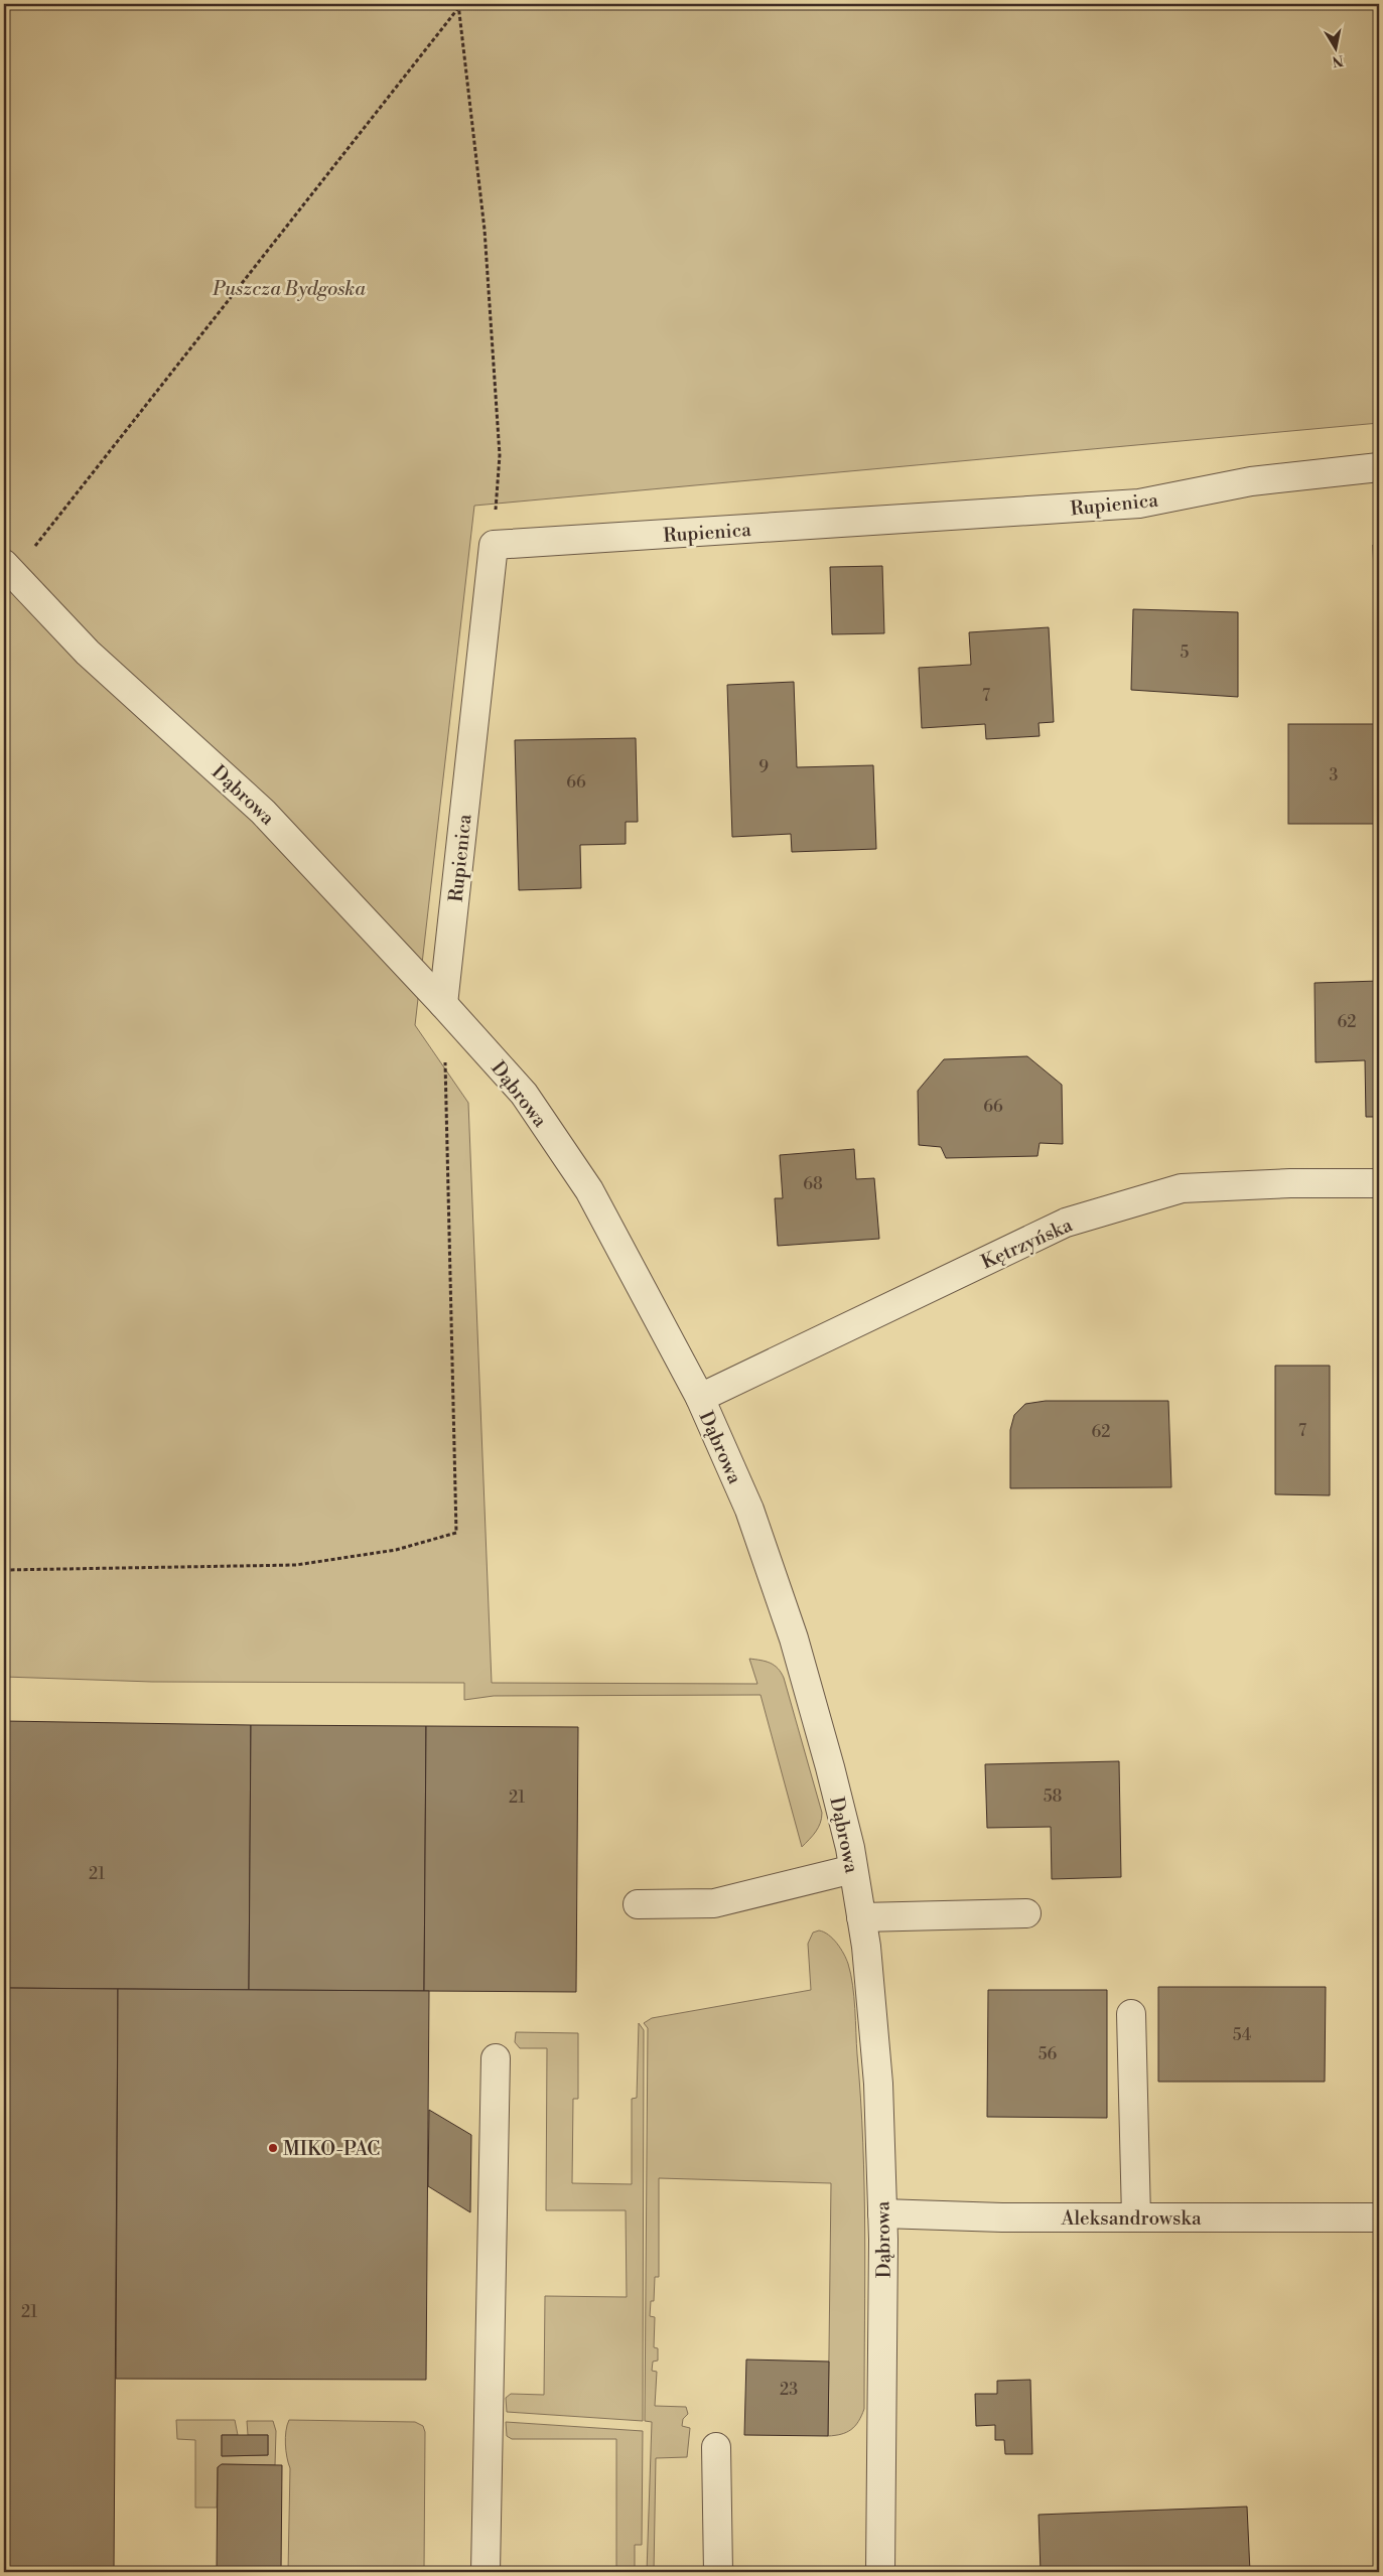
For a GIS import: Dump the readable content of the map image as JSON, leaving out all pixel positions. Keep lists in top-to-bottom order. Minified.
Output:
{"streets":{"street":["Rupienica","Dąbrowa","Kętrzyńska","Aleksandrowska"]},"crossings":[["Rupienica","Dąbrowa"],["Dąbrowa","Kętrzyńska"],["Dąbrowa","Aleksandrowska"]],"parks":["Puszcza Bydgoska"],"places":["MIKO-PAC"],"house_numbers":["5","7","9","3","66","62","66","68","7","62","58","21","21","54","56","21","23"],"north":"bottom"}
